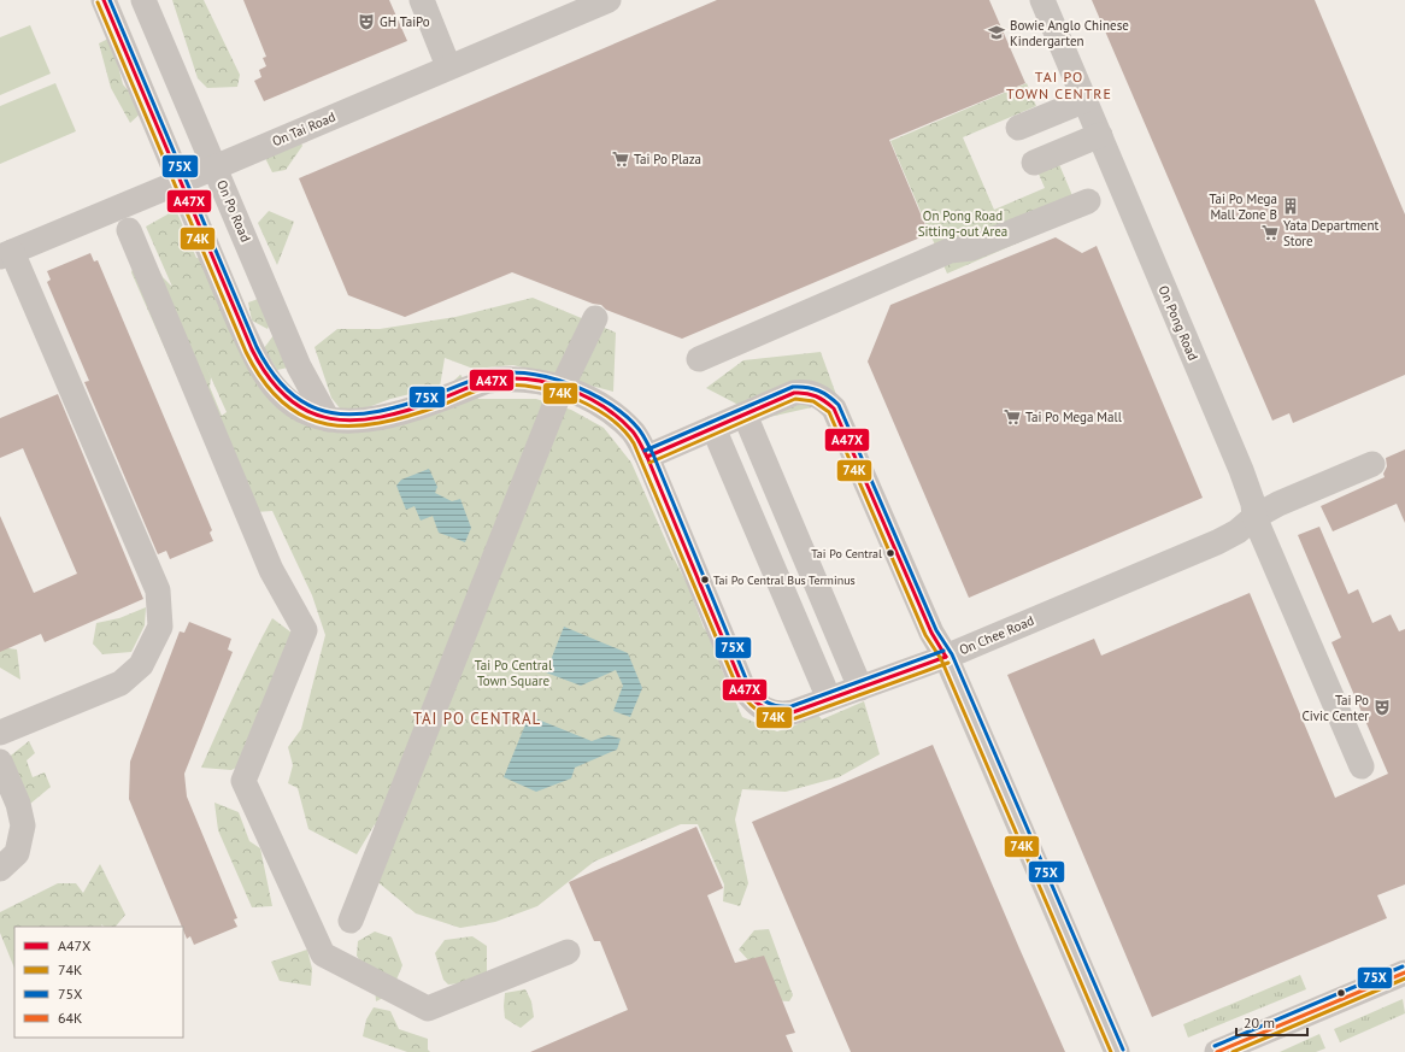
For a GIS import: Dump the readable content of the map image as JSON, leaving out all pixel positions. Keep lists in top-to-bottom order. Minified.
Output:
{"streets":{"street":["On Tai Road","On Po Road","On Pong Road","On Chee Road"]},"crossings":[["On Tai Road","On Po Road"],["On Pong Road","On Chee Road"]],"districts":["TAI PO TOWN CENTRE","TAI PO CENTRAL"],"parks":["On Pong Road Sitting-out Area","Tai Po Central Town Square"],"places":{"theatre":["GH TaiPo","Tai Po Civic Center"],"school or university":["Bowie Anglo Chinese Kindergarten"],"supermarket":["Tai Po Plaza","Yata Department Store","Tai Po Mega Mall"],"building":["Tai Po Mega Mall Zone B"],"other":["Tai Po Central","Tai Po Central Bus Terminus"]},"lines":["transit line A47X","transit line 75X","transit line 74K","transit line 64K"],"legend":["A47X","74K","75X","64K"],"scale_bar":"20 m"}
